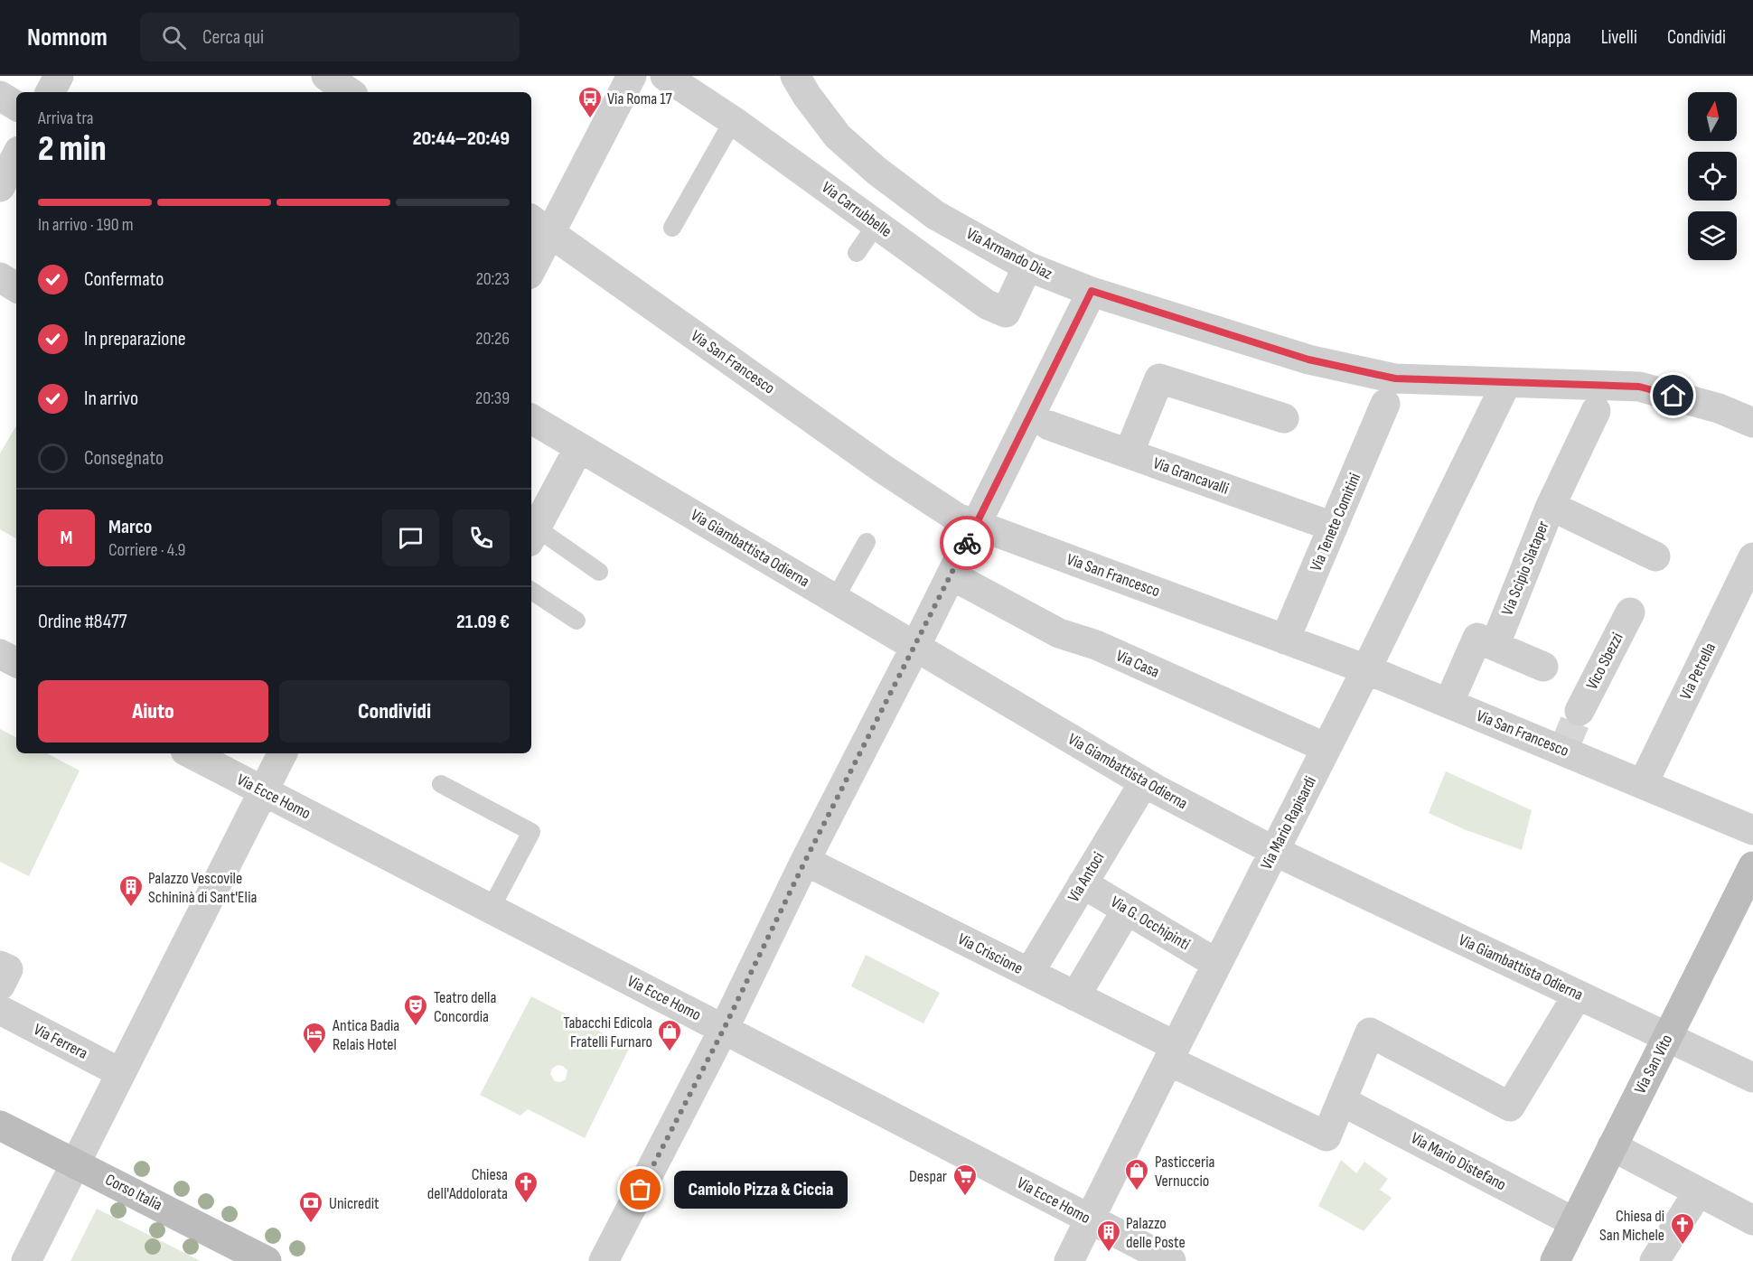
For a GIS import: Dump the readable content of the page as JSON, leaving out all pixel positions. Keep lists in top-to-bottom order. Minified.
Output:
{"streets":{"street":["Via Carrubbelle","Via Armando Diaz","Via San Francesco","Via Grancavalli","Via Tenete Comitini","Via Giambattista Odierna","Via Scipio Slataper","Vico Sbezzi","Via Casa","Via Petrella","Via Ecce Homo","Via Mario Rapisardi","Via Antoci","Via G. Occhipinti","Via Criscione","Via Ferrera","Via San Vito","Via Mario Distefano","Corso Italia"]},"crossings":[["Via Carrubbelle","Via Armando Diaz"],["Via Armando Diaz","Via Mario Rapisardi"],["Via San Francesco","Via Tenete Comitini"],["Via San Francesco","Via Petrella"],["Via San Francesco","Via Mario Rapisardi"],["Via Grancavalli","Via Tenete Comitini"],["Via Giambattista Odierna","Via Mario Rapisardi"],["Via Giambattista Odierna","Via Antoci"],["Via Giambattista Odierna","Via San Vito"],["Via Casa","Via Mario Rapisardi"],["Via Ecce Homo","Via Mario Rapisardi"],["Via Mario Rapisardi","Via G. Occhipinti"],["Via Mario Rapisardi","Via Criscione"],["Via Antoci","Via G. Occhipinti"],["Via Antoci","Via Criscione"],["Via Criscione","Via Mario Distefano"],["Via San Vito","Via Mario Distefano"]],"places":{"bus stop":["Via Roma 17"],"building":["Palazzo Vescovile Schininà di Sant'Elia","Palazzo delle Poste"],"theatre":["Teatro della Concordia"],"shop":["Tabacchi Edicola Fratelli Furnaro","Pasticceria Vernuccio"],"hotel":["Antica Badia Relais Hotel"],"other":["Camiolo Pizza & Ciccia"],"supermarket":["Despar"],"church":["Chiesa dell'Addolorata","Chiesa di San Michele"],"bank":["Unicredit"]},"north":"top","page":{"header":"Nomnom","search":"Cerca qui","nav":["Mappa","Livelli","Condividi"],"heading":["2 min","Arriva tra","20:44–20:49"],"panel":["Marco","Corriere · 4.9","Ordine #8477","21.09 €"],"bar":"In arrivo · 190 m","list":[["Confermato","20:23"],["In preparazione","20:26"],["In arrivo","20:39"],"Consegnato"],"round":"M","buttons":["Aiuto","Condividi"],"bubble":"Camiolo Pizza & Ciccia"}}
